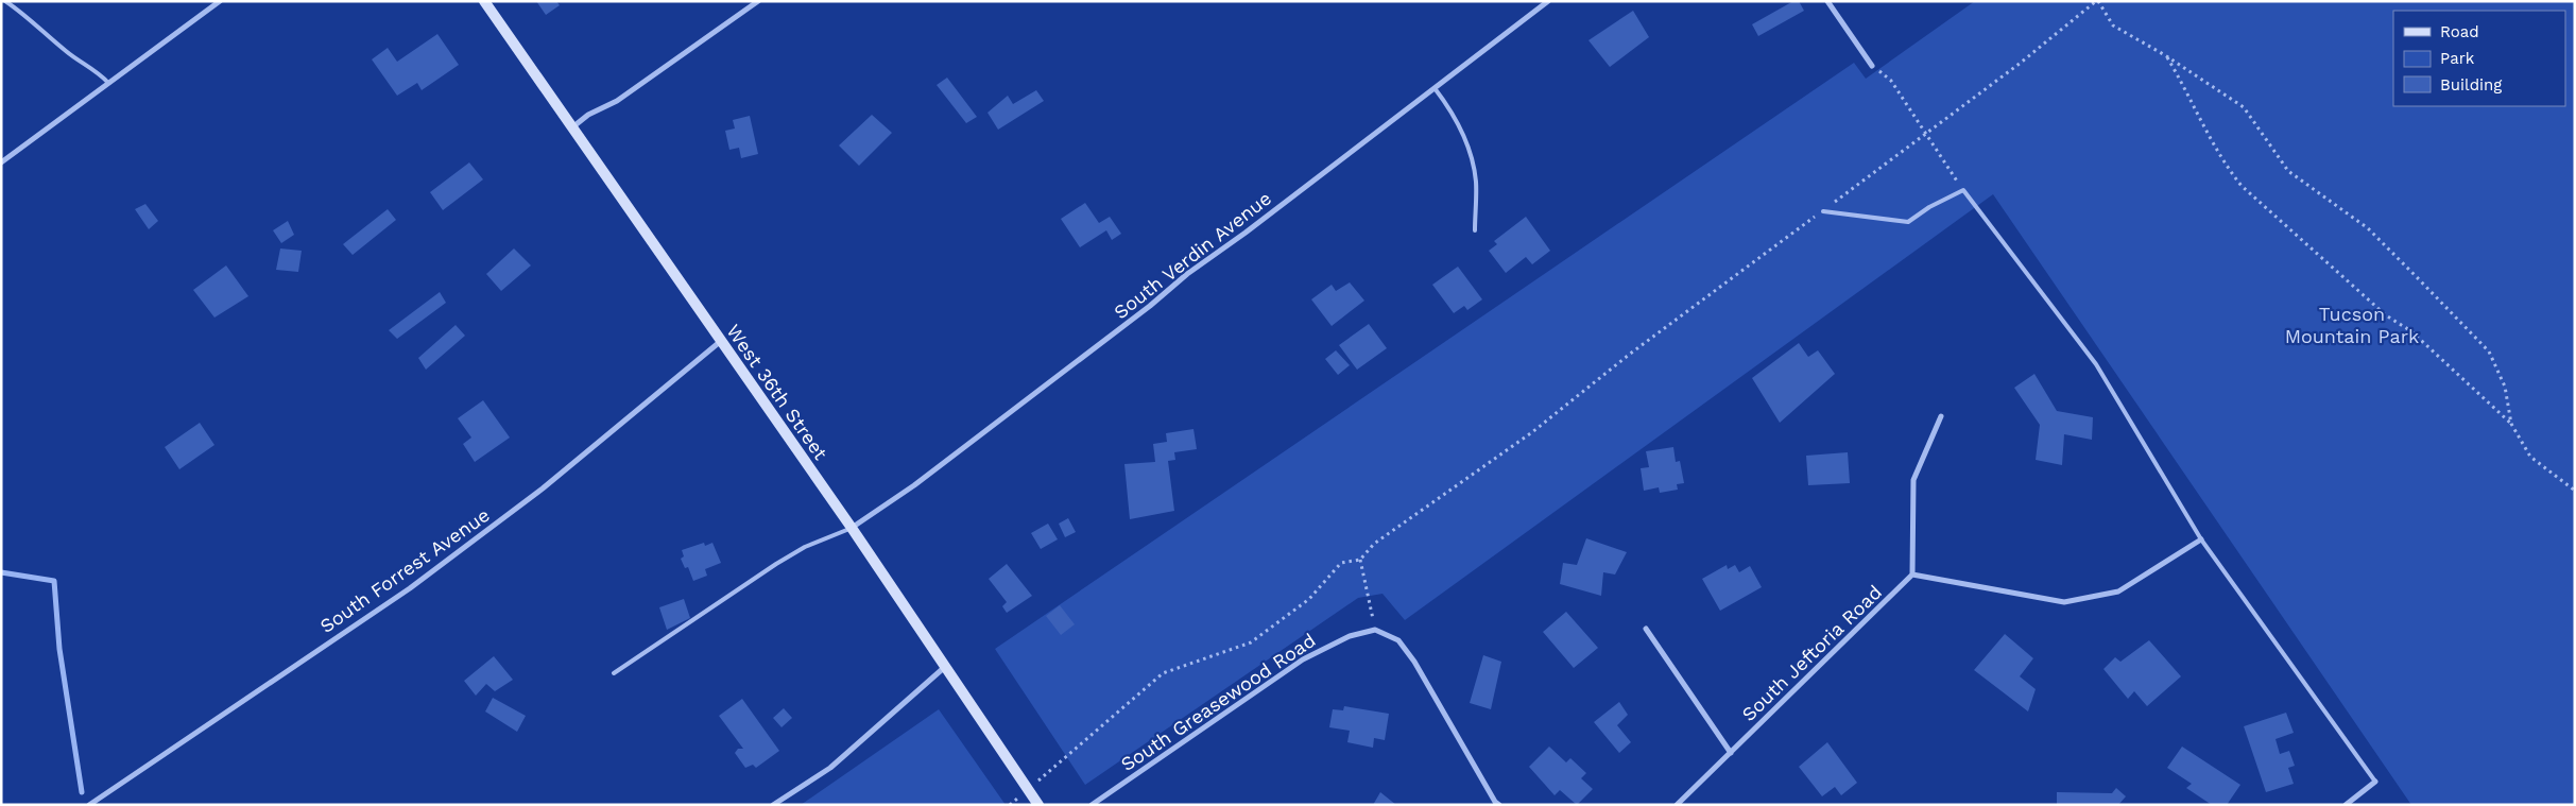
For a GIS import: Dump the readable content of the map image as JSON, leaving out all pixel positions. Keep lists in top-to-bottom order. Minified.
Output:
{"streets":{"street":["South Verdin Avenue","West 36th Street","South Forrest Avenue","South Jeftoria Road","South Greasewood Road"]},"crossings":[["South Verdin Avenue","West 36th Street"],["West 36th Street","South Forrest Avenue"]],"parks":["Tucson Mountain Park"],"legend":["Road","Park","Building"]}
